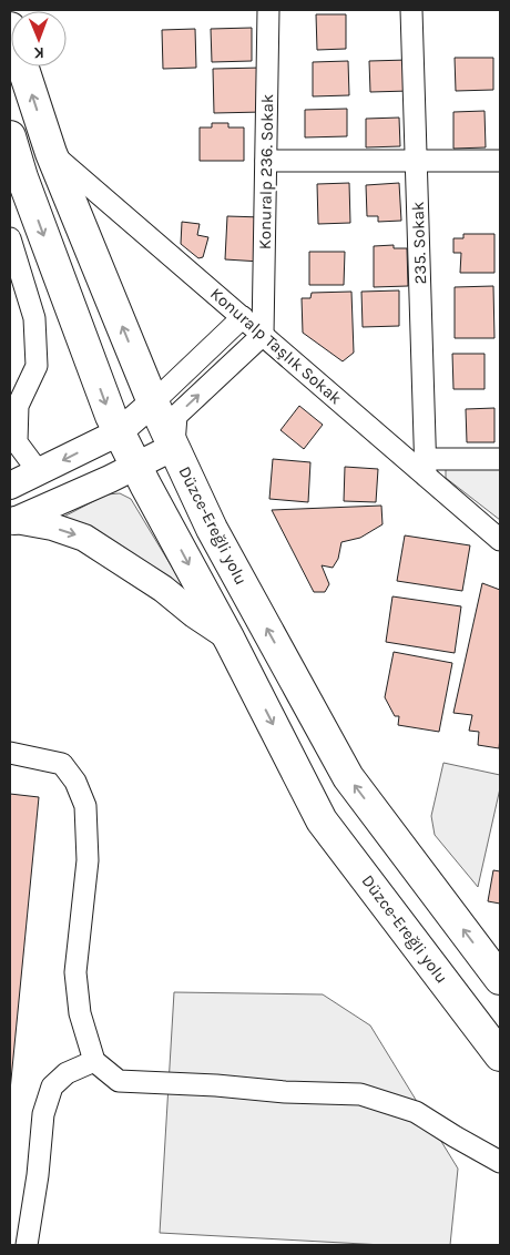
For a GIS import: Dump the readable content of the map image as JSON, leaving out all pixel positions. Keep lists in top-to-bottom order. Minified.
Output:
{"streets":{"highway":["Düzce-Ereğli yolu"],"street":["Konuralp 236. Sokak","235. Sokak","Konuralp Taşlık Sokak"]},"crossings":[["Konuralp 236. Sokak","Konuralp Taşlık Sokak"],["235. Sokak","Konuralp Taşlık Sokak"],["Konuralp Taşlık Sokak","Düzce-Ereğli yolu"]],"north":"bottom"}
